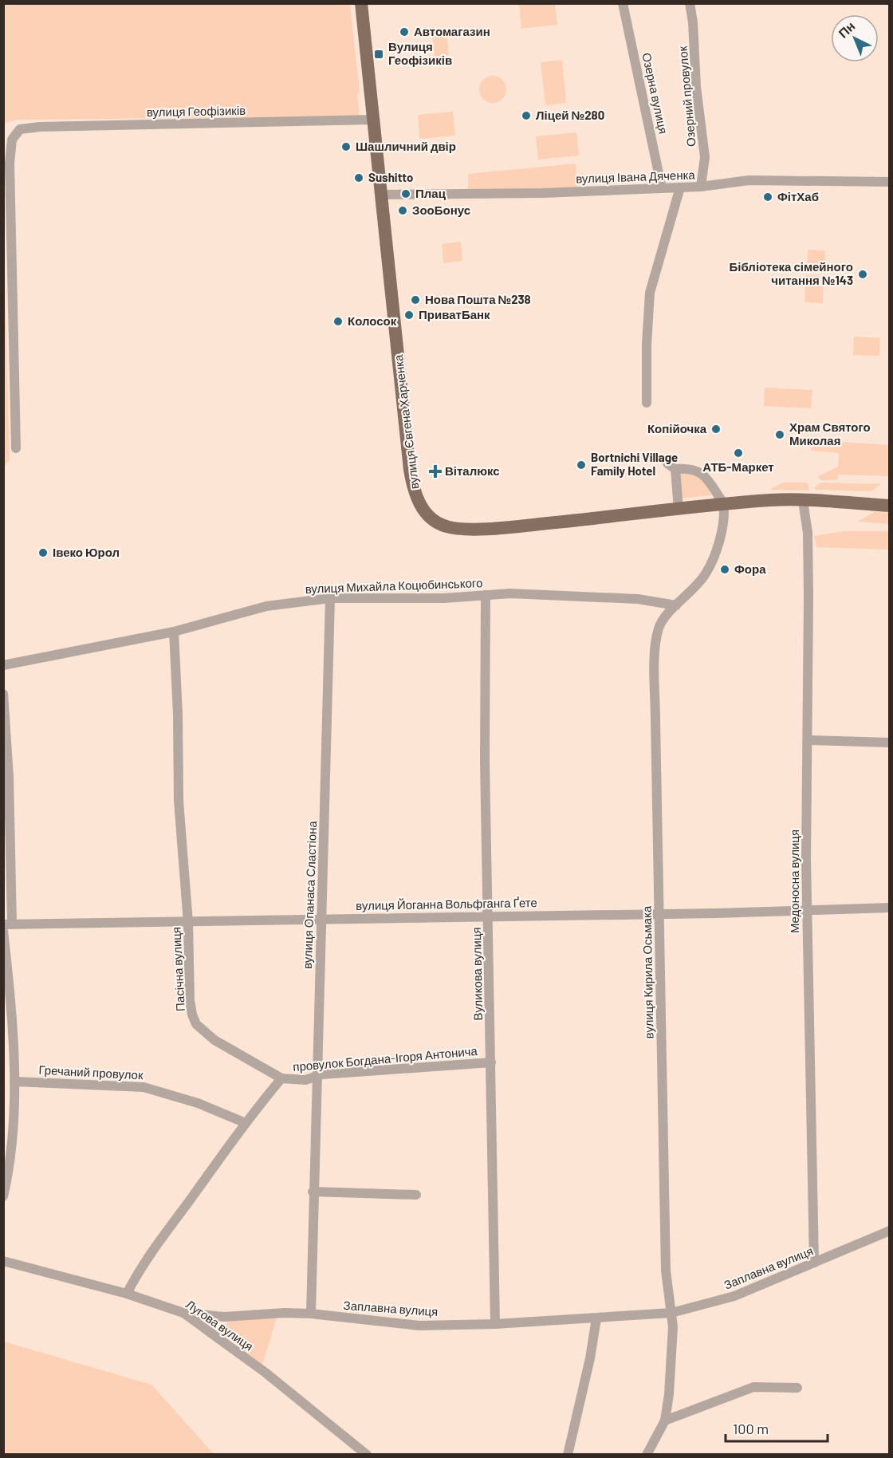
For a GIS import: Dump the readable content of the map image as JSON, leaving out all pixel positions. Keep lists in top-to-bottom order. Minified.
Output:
{"streets":{"main road":["вулиця Євгена Харченка"],"street":["Озерна вулиця","Озерний провулок","вулиця Геофізиків","вулиця Івана Дяченка","вулиця Михайла Коцюбинського","Медоносна вулиця","вулиця Опанаса Сластіона","вулиця Йоганна Вольфганга Ґете","Пасічна вулиця","вулиця Кирила Осьмака","Вуликова вулиця","провулок Богдана-Ігоря Антонича","Гречаний провулок","Заплавна вулиця","Лугова вулиця"]},"crossings":[["Озерна вулиця","вулиця Івана Дяченка"],["Озерний провулок","вулиця Івана Дяченка"],["вулиця Геофізиків","вулиця Євгена Харченка"],["вулиця Івана Дяченка","вулиця Євгена Харченка"],["вулиця Євгена Харченка","Медоносна вулиця"],["вулиця Євгена Харченка","вулиця Кирила Осьмака"],["вулиця Михайла Коцюбинського","вулиця Опанаса Сластіона"],["вулиця Михайла Коцюбинського","Пасічна вулиця"],["вулиця Михайла Коцюбинського","вулиця Кирила Осьмака"],["вулиця Михайла Коцюбинського","Вуликова вулиця"],["Медоносна вулиця","вулиця Йоганна Вольфганга Ґете"],["Медоносна вулиця","Заплавна вулиця"],["вулиця Опанаса Сластіона","вулиця Йоганна Вольфганга Ґете"],["вулиця Опанаса Сластіона","провулок Богдана-Ігоря Антонича"],["вулиця Опанаса Сластіона","Заплавна вулиця"],["вулиця Йоганна Вольфганга Ґете","Пасічна вулиця"],["вулиця Йоганна Вольфганга Ґете","вулиця Кирила Осьмака"],["вулиця Йоганна Вольфганга Ґете","Вуликова вулиця"],["Пасічна вулиця","провулок Богдана-Ігоря Антонича"],["вулиця Кирила Осьмака","Заплавна вулиця"],["Вуликова вулиця","провулок Богдана-Ігоря Антонича"],["Вуликова вулиця","Заплавна вулиця"],["Заплавна вулиця","Лугова вулиця"]],"places":{"other":["Автомагазин","Ліцей №280","Шашличний двір","Sushitto","Плац","ФітХаб","ЗооБонус","Бібліотека сімейного читання №143","Нова Пошта №238","ПриватБанк","Колосок","Копійочка","Храм Святого Миколая","АТБ-Маркет","Bortnichi Village Family Hotel","Івеко Юрол","Фора"],"transit":["Вулиця Геофізиків"],"health":["Віталюкс"]},"scale_bar":"100 m","north":"top left"}
